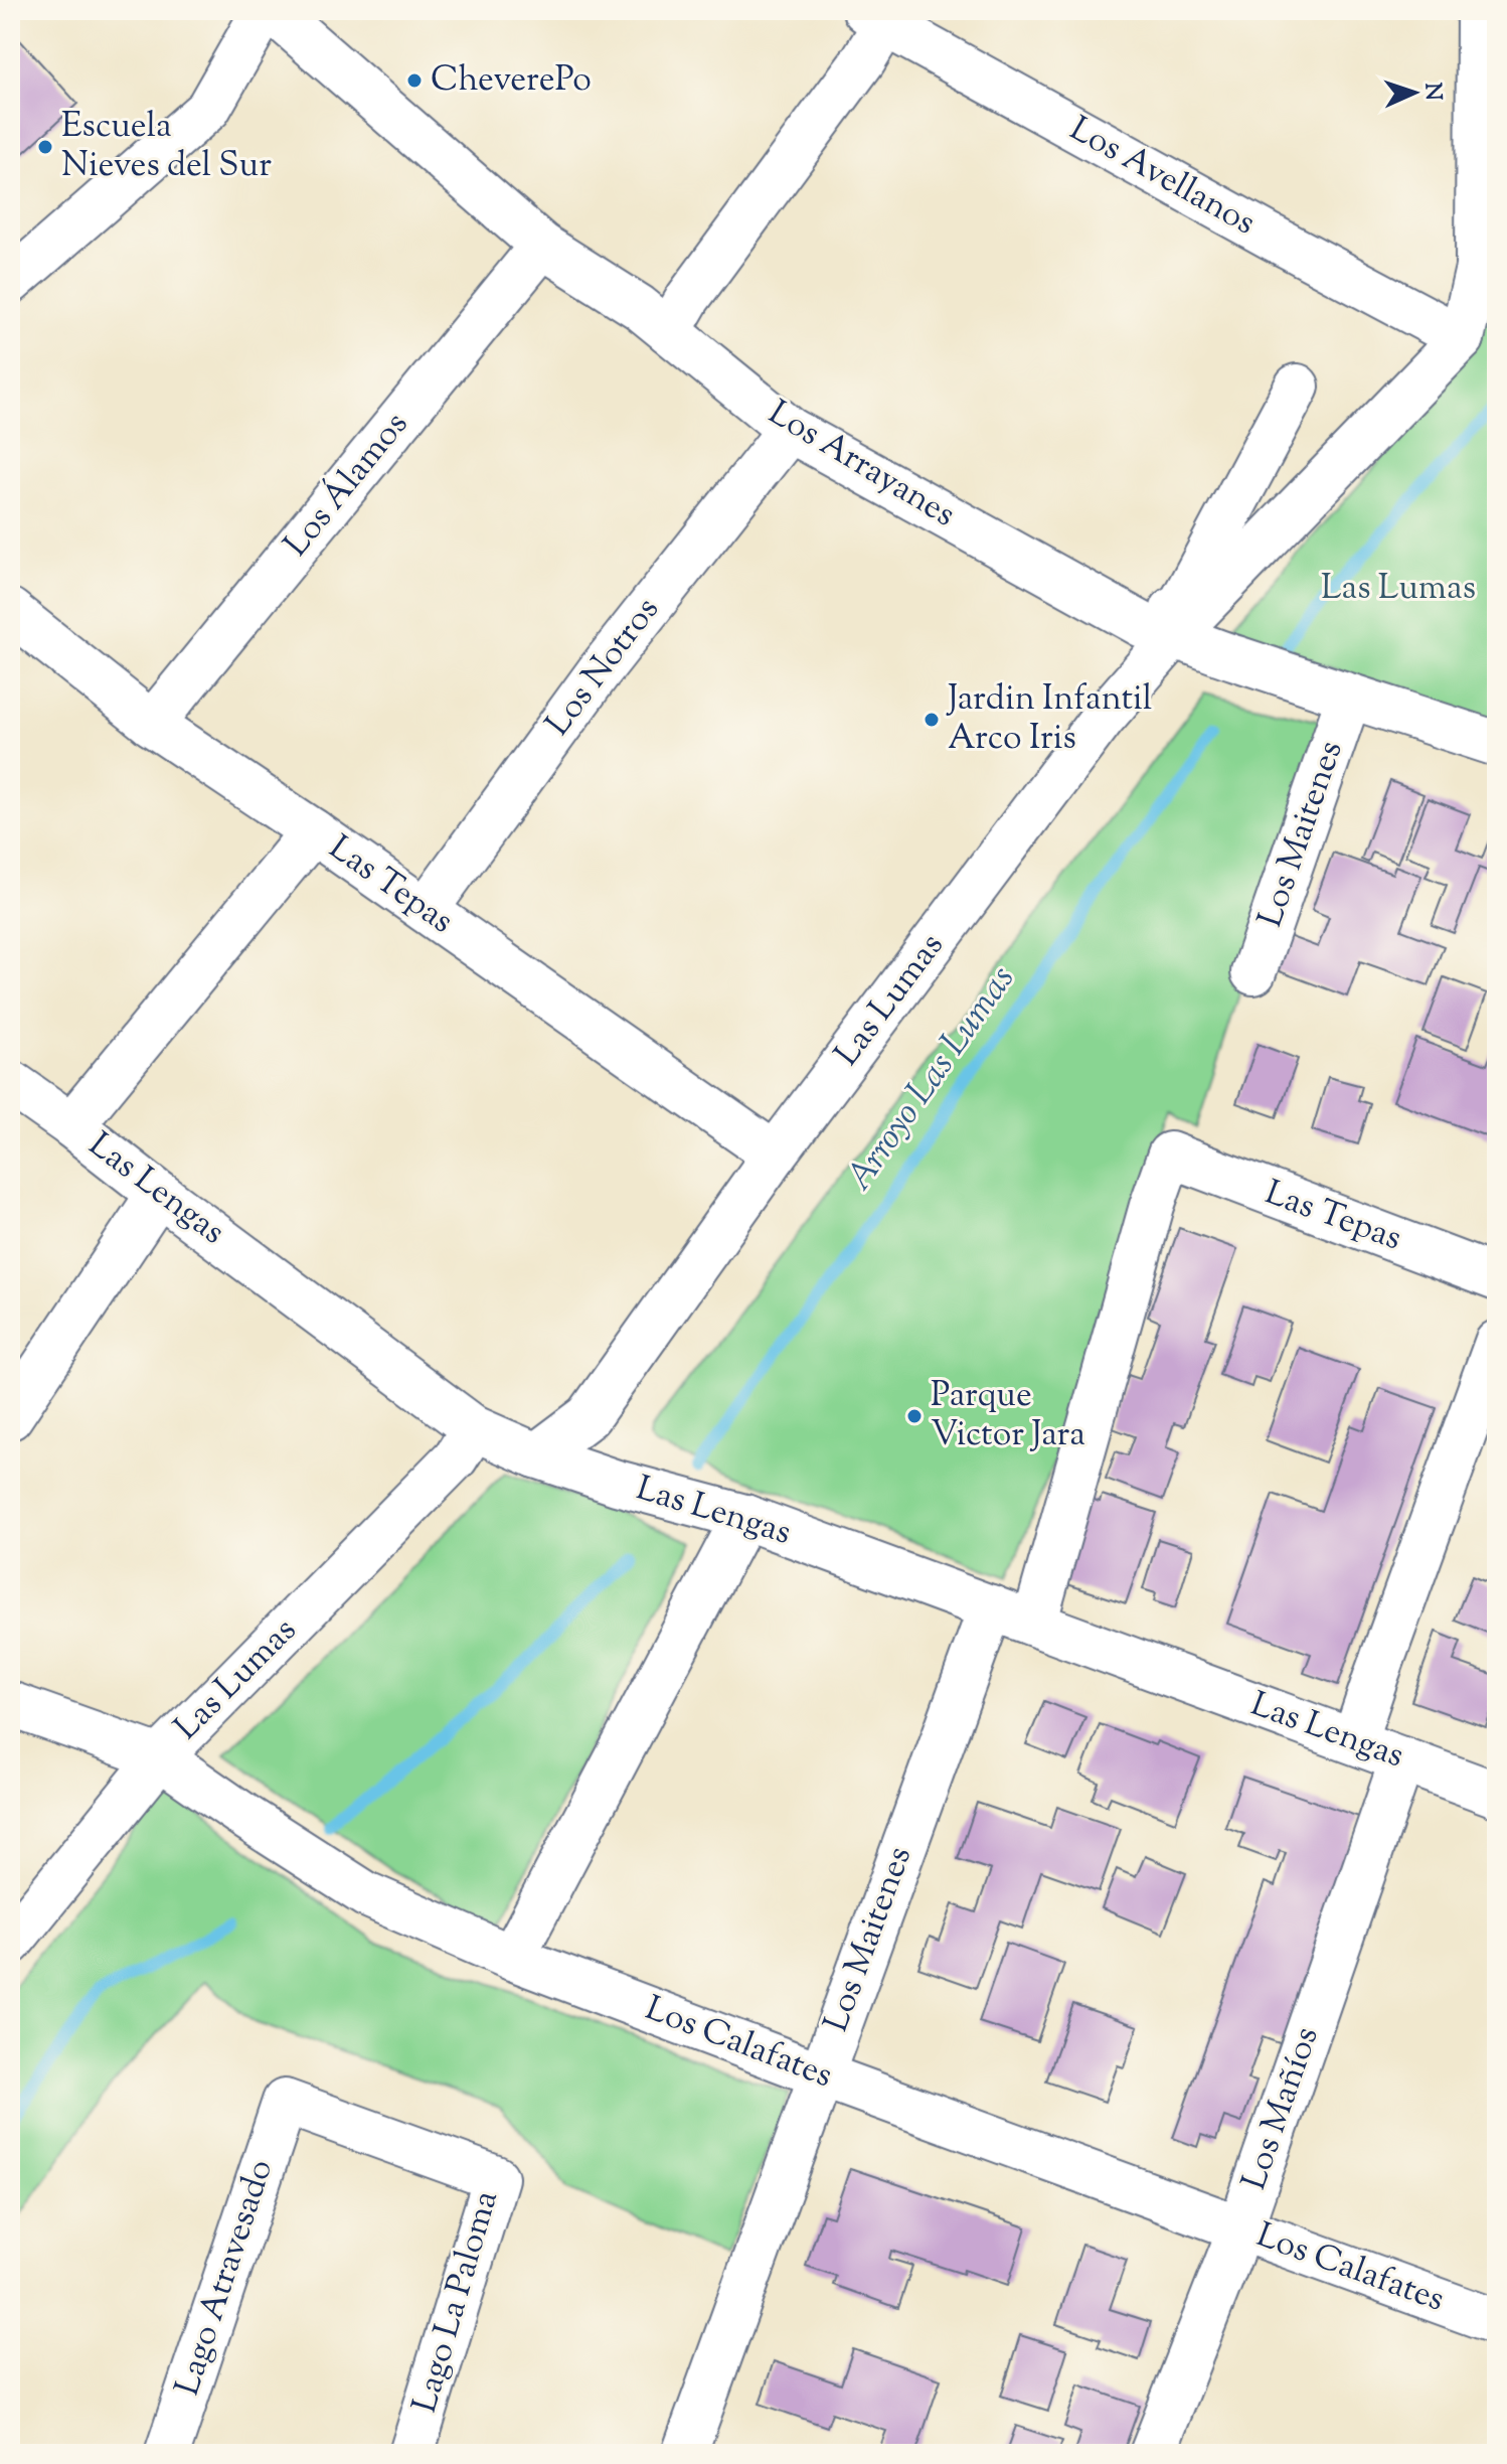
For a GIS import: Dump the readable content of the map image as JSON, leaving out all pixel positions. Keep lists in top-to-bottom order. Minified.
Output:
{"streets":{"street":["Los Avellanos","Los Arrayanes","Los Álamos","Los Notros","Los Maitenes","Las Tepas","Las Lumas","Las Lengas","Los Calafates","Los Mañíos","Lago Atravesado","Lago La Paloma"]},"crossings":[["Los Avellanos","Las Lumas"],["Los Arrayanes","Los Álamos"],["Los Arrayanes","Los Notros"],["Los Arrayanes","Los Maitenes"],["Los Arrayanes","Las Lumas"],["Los Álamos","Las Tepas"],["Los Notros","Las Tepas"],["Los Maitenes","Las Lengas"],["Los Maitenes","Los Calafates"],["Las Tepas","Las Lumas"],["Las Tepas","Las Lengas"],["Las Lumas","Las Lengas"],["Las Lumas","Los Calafates"],["Las Lengas","Los Mañíos"],["Los Calafates","Los Mañíos"],["Lago Atravesado","Lago La Paloma"]],"water":["Arroyo Las Lumas"],"parks":["Las Lumas"],"places":["CheverePo","Escuela Nieves del Sur","Jardin Infantil Arco Iris","Parque Victor Jara"],"north":"right"}
